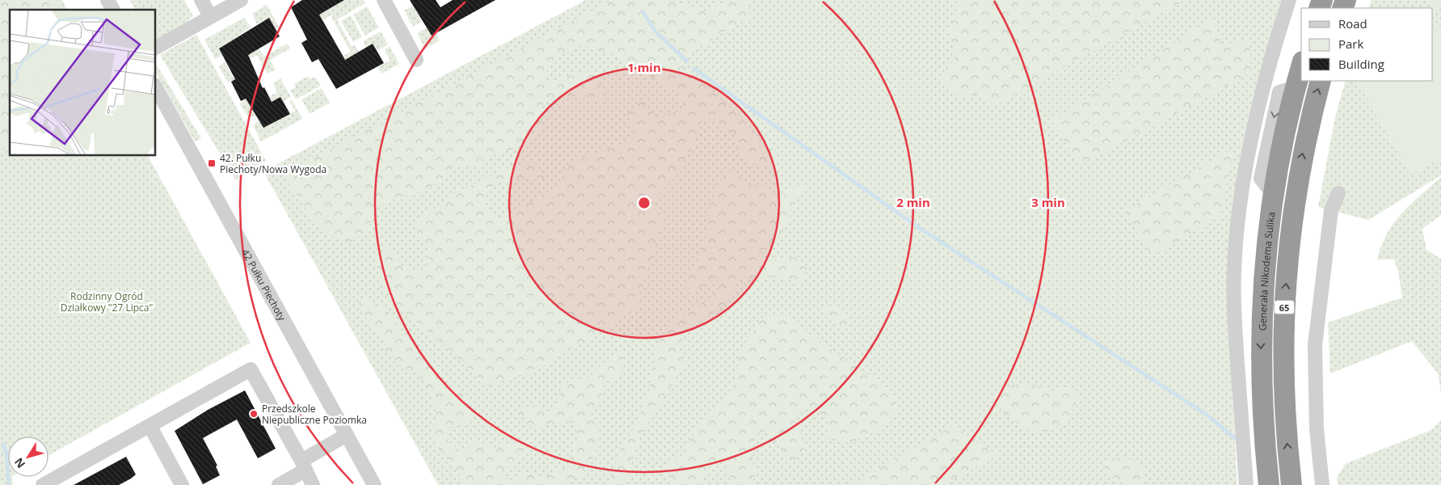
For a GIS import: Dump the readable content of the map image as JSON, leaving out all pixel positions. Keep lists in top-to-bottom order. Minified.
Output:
{"streets":{"highway":["Generała Nikodema Sulika","65"],"street":["42 Pułku Piechoty"]},"parks":["Rodzinny Ogród Działkowy \"27 Lipca\""],"places":{"transit":["42. Pułku Piechoty/Nowa Wygoda"],"other":["Przedszkole Niepubliczne Poziomka"]},"legend":["Road","Park","Building"],"north":"bottom left","rings":["1 min","2 min","3 min"]}
